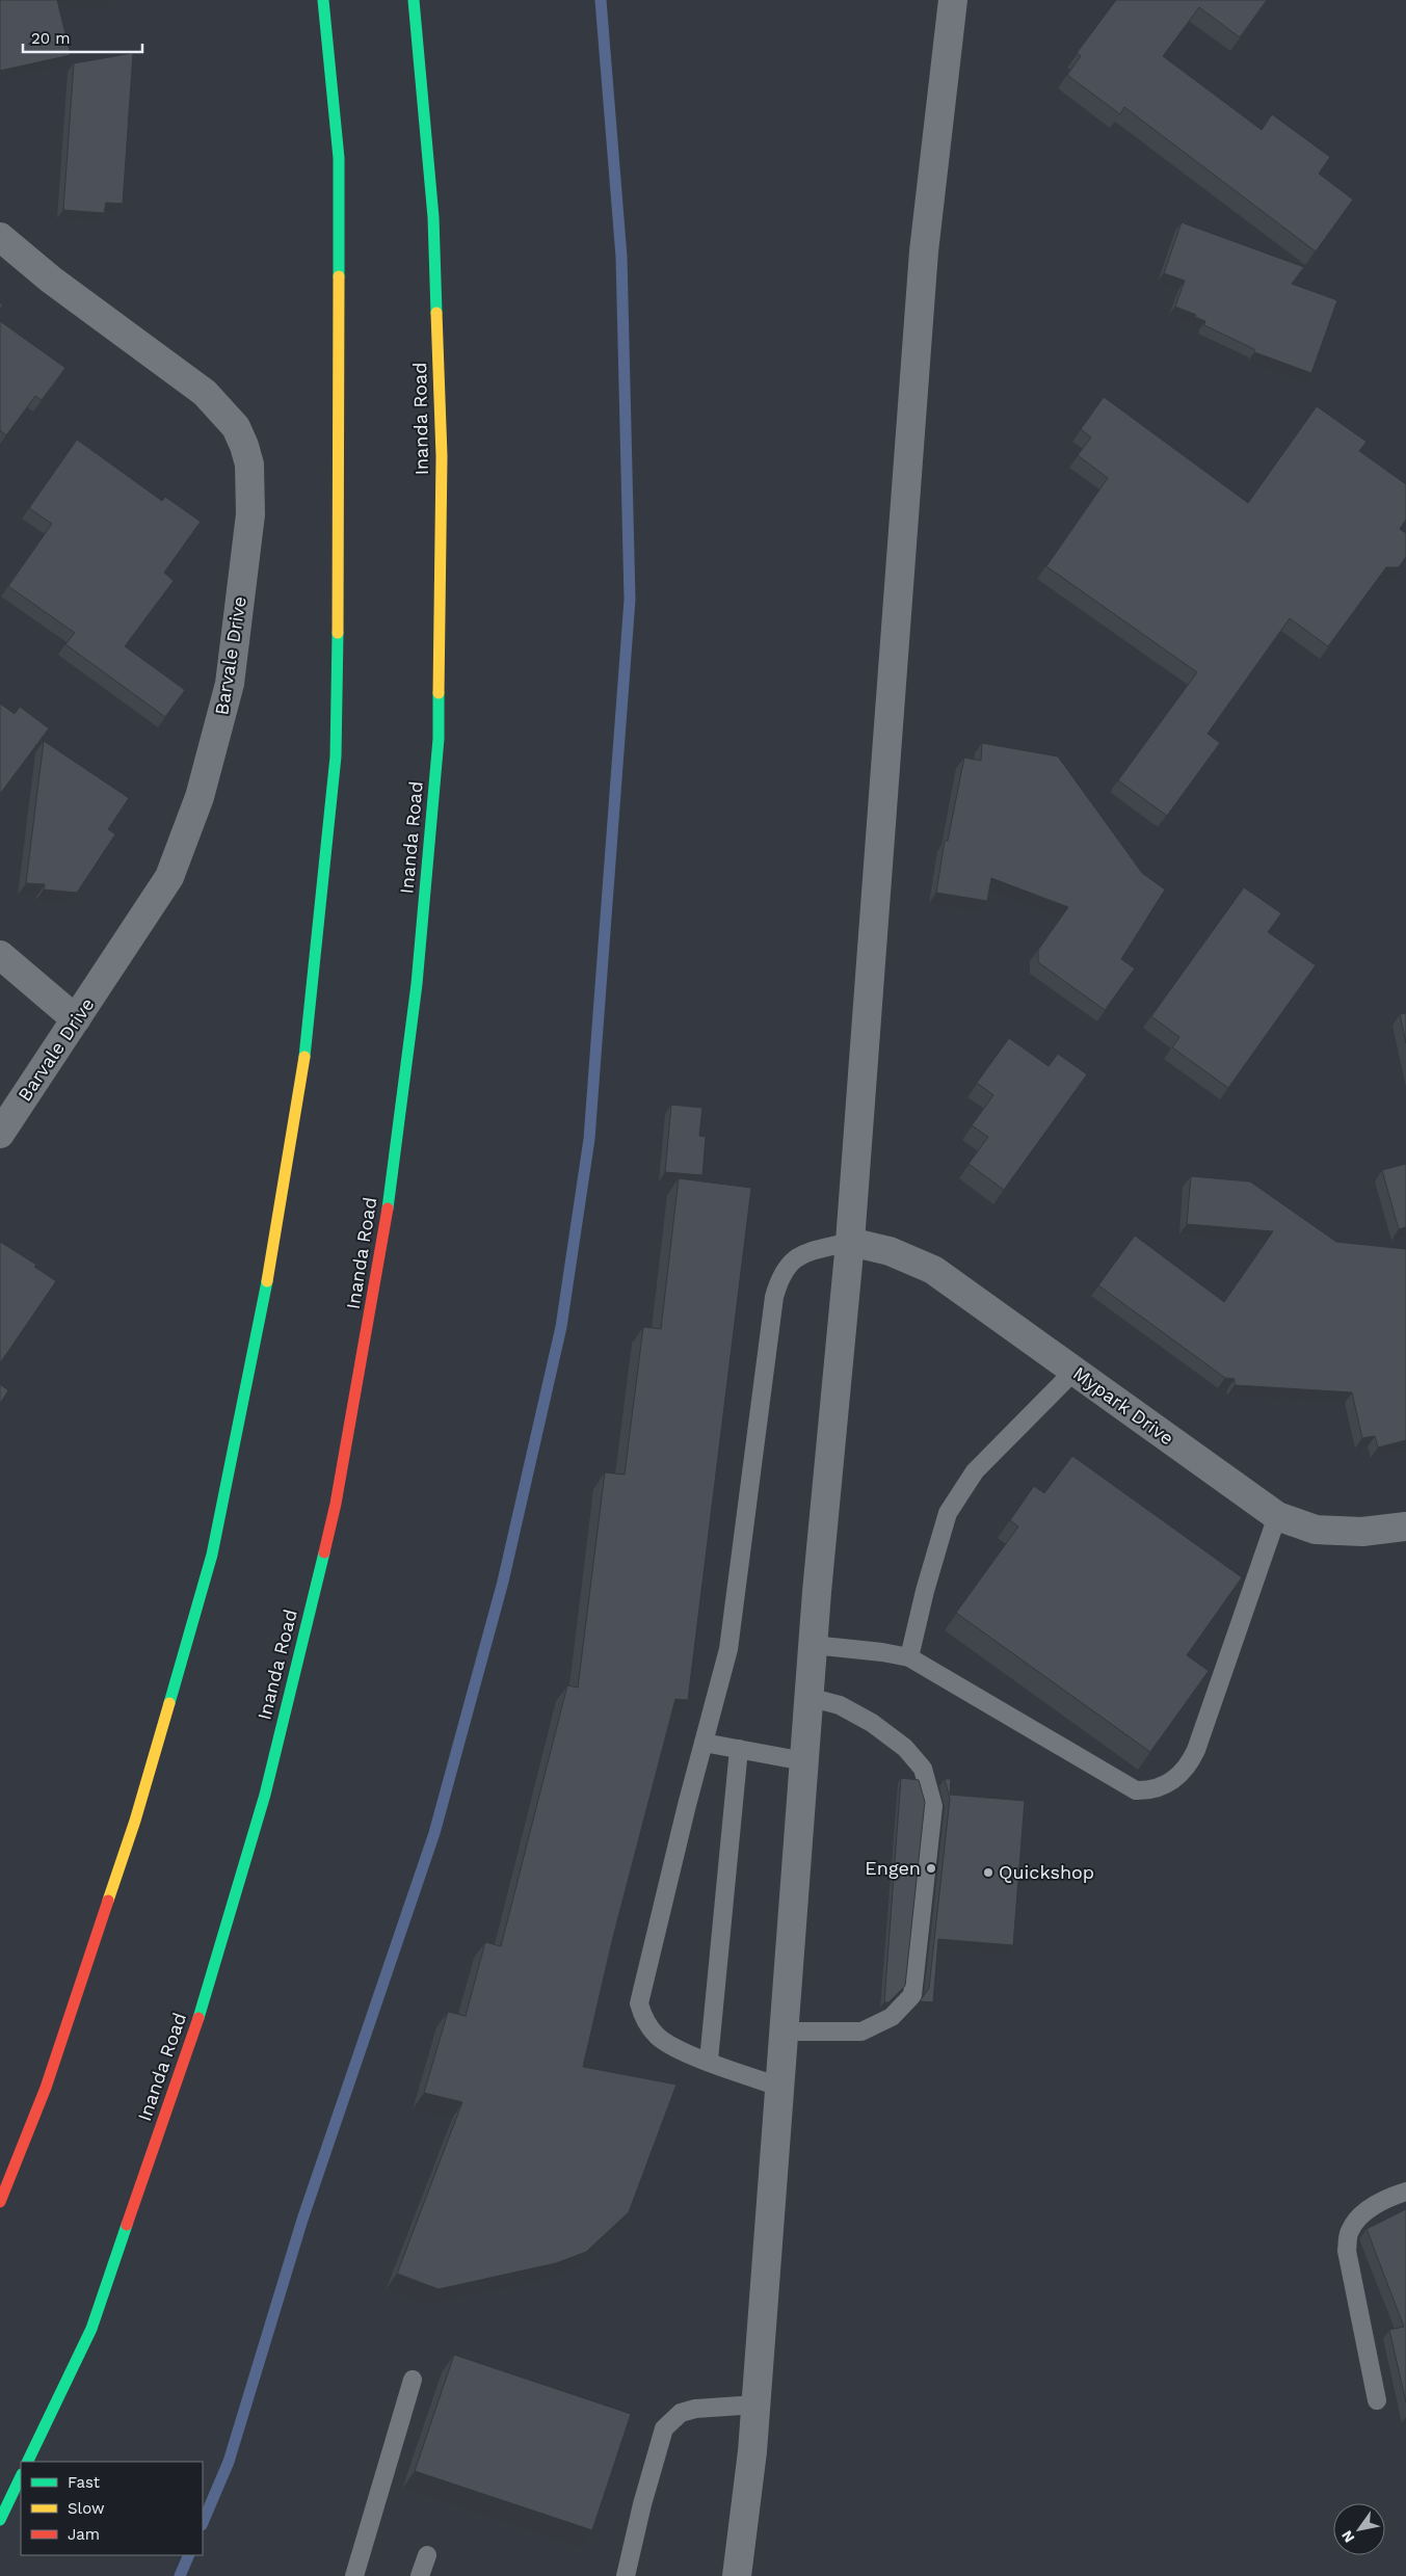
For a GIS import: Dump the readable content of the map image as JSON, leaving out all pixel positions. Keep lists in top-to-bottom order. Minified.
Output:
{"streets":{"main road":["Inanda Road"],"street":["Barvale Drive","Mypark Drive"]},"places":["Engen","Quickshop"],"legend":["Fast","Slow","Jam"],"scale_bar":"20 m","north":"bottom left"}
